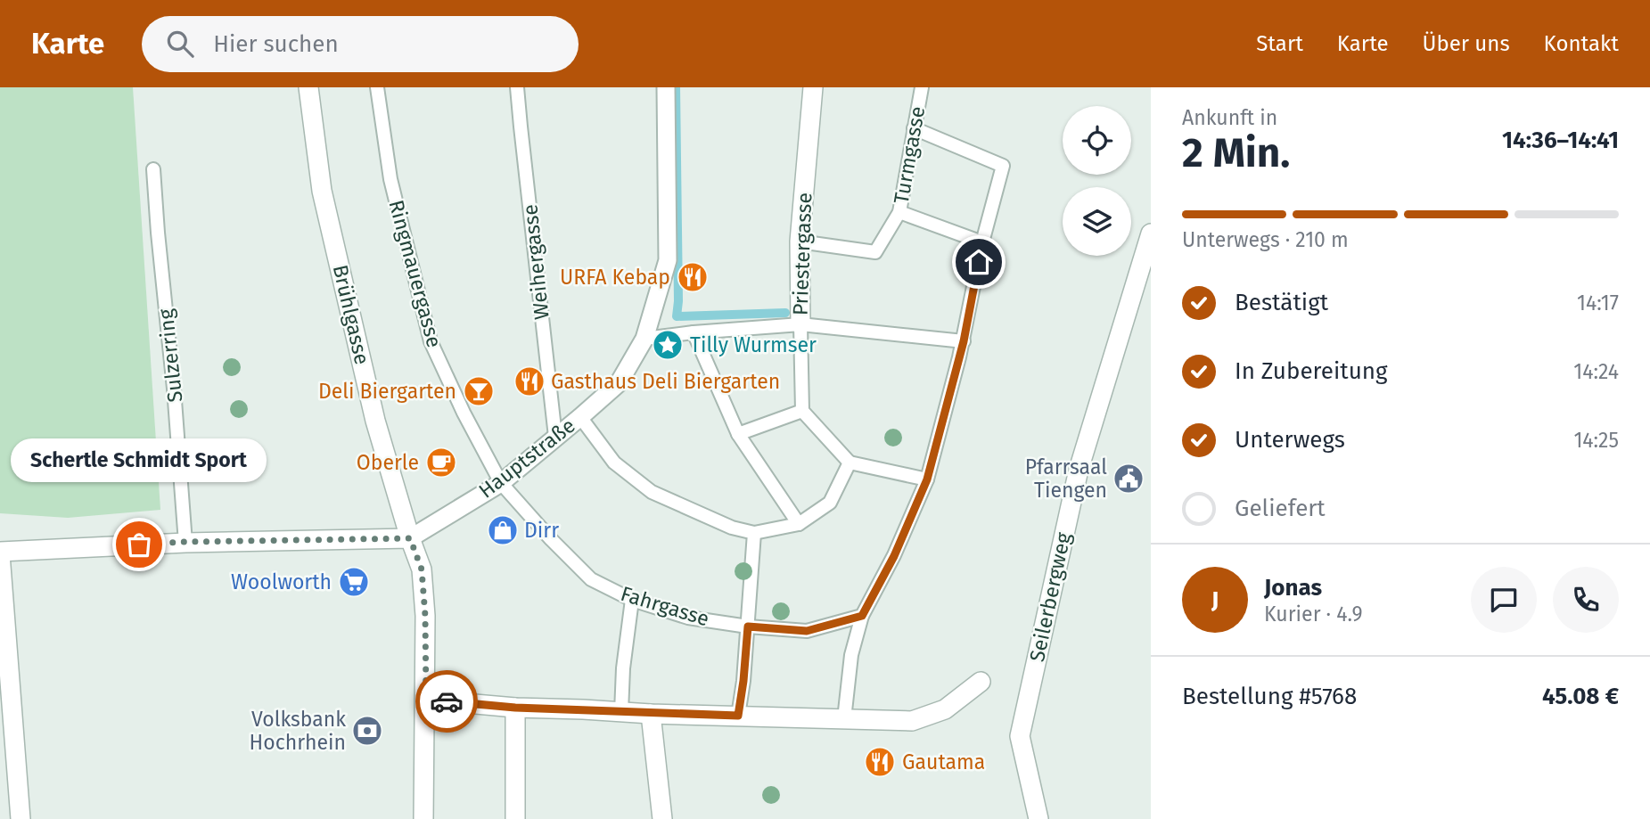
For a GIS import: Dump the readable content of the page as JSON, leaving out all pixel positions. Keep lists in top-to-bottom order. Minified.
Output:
{"streets":{"street":["Priestergasse","Brühlgasse","Hauptstraße","Seilerbergweg"],"lane":["Turmgasse","Weihergasse","Ringmauergasse","Sulzerring","Fahrgasse"]},"crossings":[["Turmgasse","Priestergasse"],["Weihergasse","Hauptstraße"],["Ringmauergasse","Hauptstraße"],["Ringmauergasse","Fahrgasse"],["Brühlgasse","Hauptstraße"],["Hauptstraße","Fahrgasse"]],"places":{"restaurant":["URFA Kebap","Gasthaus Deli Biergarten","Gautama"],"place":["Tilly Wurmser"],"bar":["Deli Biergarten"],"cafe":["Oberle"],"public building":["Pfarrsaal Tiengen"],"shop":["Dirr"],"other":["Schertle Schmidt Sport"],"supermarket":["Woolworth"],"bank":["Volksbank Hochrhein"]},"page":{"header":"Karte","search":"Hier suchen","nav":["Start","Karte","Über uns","Kontakt"],"heading":["2 Min.","Ankunft in","14:36–14:41"],"panel":["Jonas","Kurier · 4.9","Bestellung #5768","45.08 €"],"bar":"Unterwegs · 210 m","list":[["Bestätigt","14:17"],["In Zubereitung","14:24"],["Unterwegs","14:25"],"Geliefert"],"bubble":"Schertle Schmidt Sport","round":"J"}}
